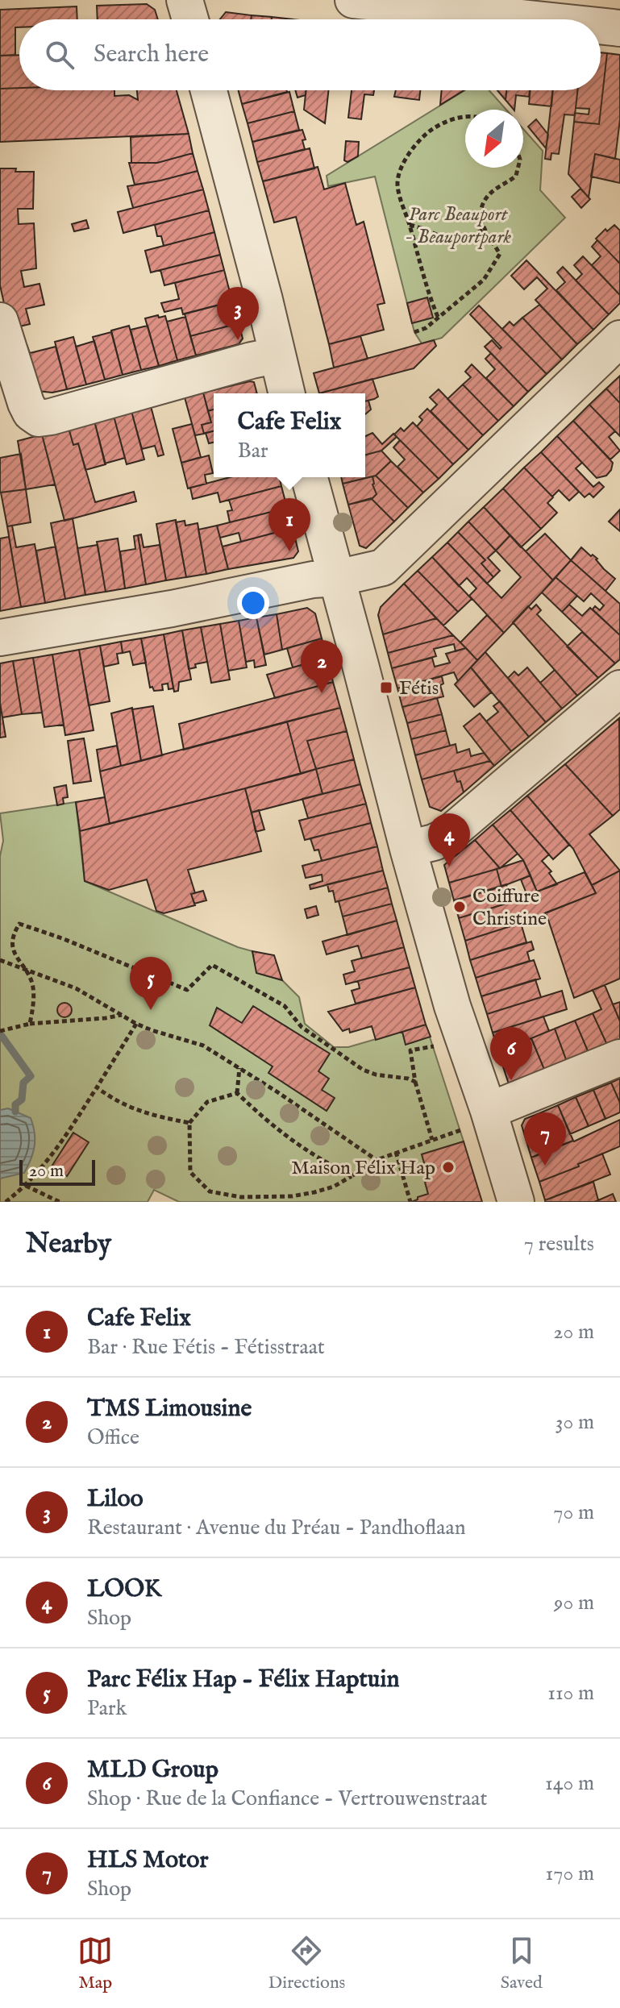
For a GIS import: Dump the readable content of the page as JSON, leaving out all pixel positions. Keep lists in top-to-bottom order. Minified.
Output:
{"parks":["Parc Beauport - Beauportpark"],"places":{"transit":["Fétis"],"other":["Coiffure Christine","Maison Félix Hap"]},"scale_bar":"20 m","north":"bottom left","page":{"search":"Search here","pins":["3","1","2","4","5","6","7"],"popup":["Cafe Felix","Bar"],"scale":"20 m","heading":["Nearby","7 results"],"list":[{"mark":"1","name":"Cafe Felix","note":"Bar · Rue Fétis - Fétisstraat","value":"20 m"},{"mark":"2","name":"TMS Limousine","note":"Office","value":"30 m"},{"mark":"3","name":"Liloo","note":"Restaurant · Avenue du Préau - Pandhoflaan","value":"70 m"},{"mark":"4","name":"LOOK","note":"Shop","value":"90 m"},{"mark":"5","name":"Parc Félix Hap - Félix Haptuin","note":"Park","value":"110 m"},{"mark":"6","name":"MLD Group","note":"Shop · Rue de la Confiance - Vertrouwenstraat","value":"140 m"},{"mark":"7","name":"HLS Motor","note":"Shop","value":"170 m"}],"nav":["Map","Directions","Saved"]}}
